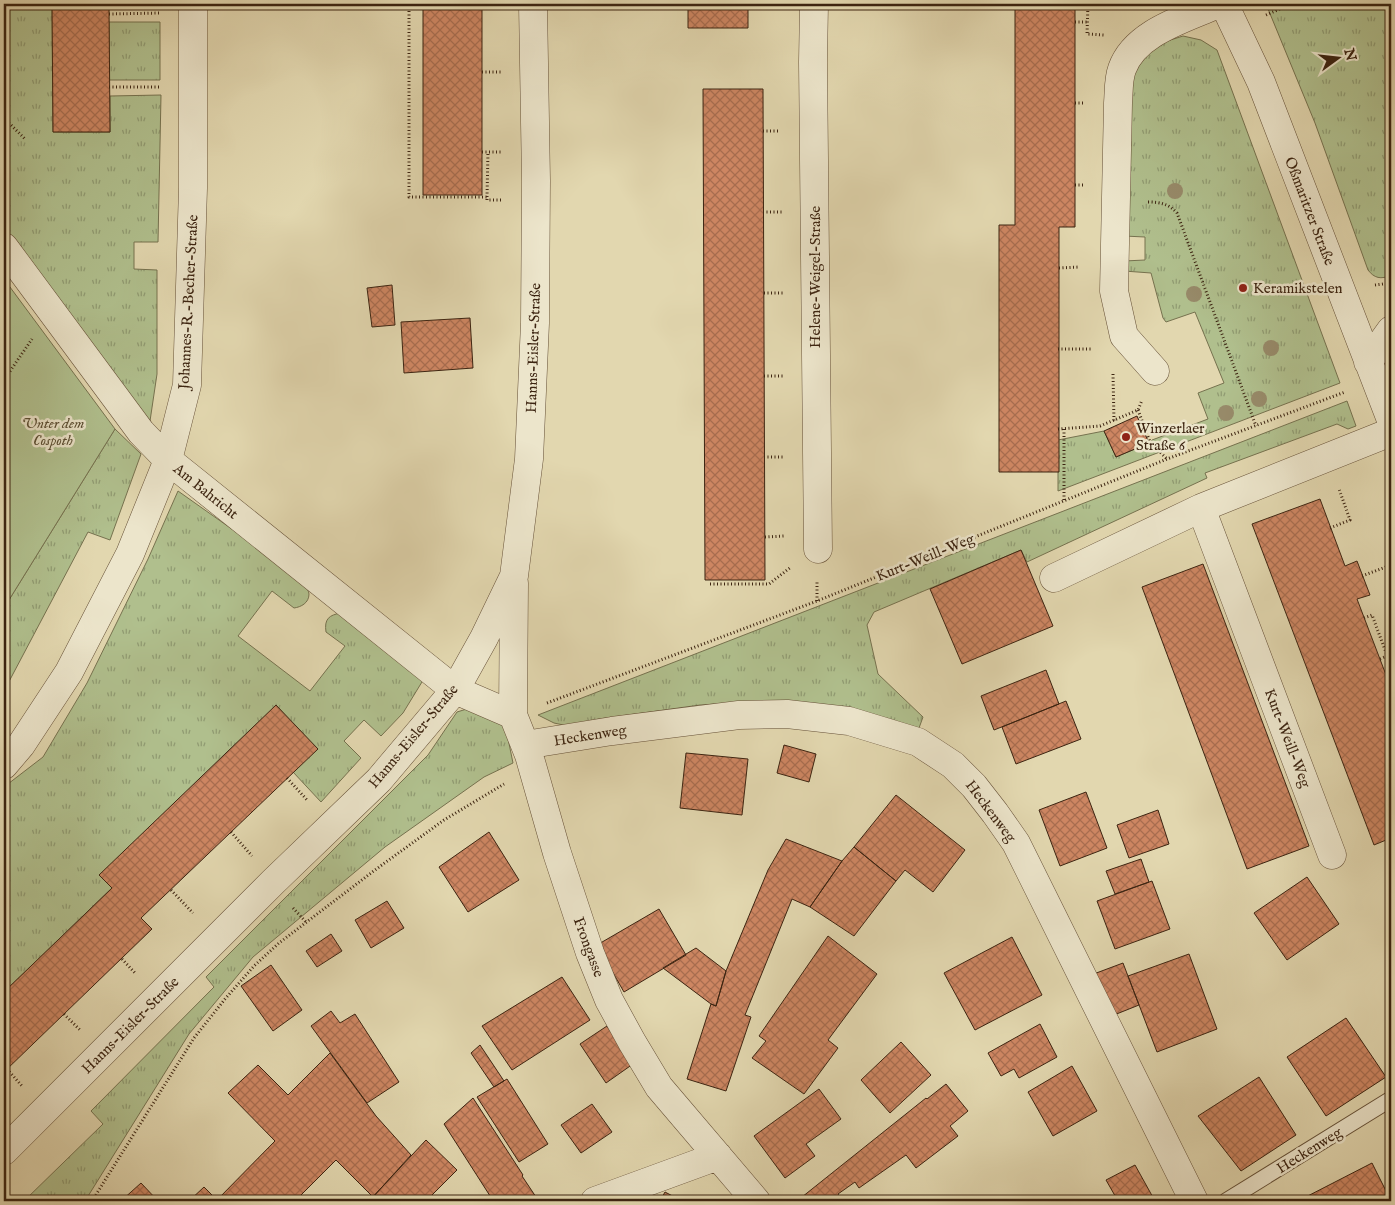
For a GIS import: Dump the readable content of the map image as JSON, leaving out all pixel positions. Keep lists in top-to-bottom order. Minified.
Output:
{"streets":{"street":["Oßmaritzer Straße","Helene-Weigel-Straße","Johannes-R.-Becher-Straße","Hanns-Eisler-Straße","Am Bahricht","Kurt-Weill-Weg","Heckenweg","Frongasse"]},"crossings":[["Johannes-R.-Becher-Straße","Am Bahricht"],["Hanns-Eisler-Straße","Am Bahricht"],["Kurt-Weill-Weg","Frongasse"],["Heckenweg","Frongasse"]],"parks":["Unter dem Cospoth"],"places":["Keramikstelen","Winzerlaer Straße 6"],"north":"right"}
